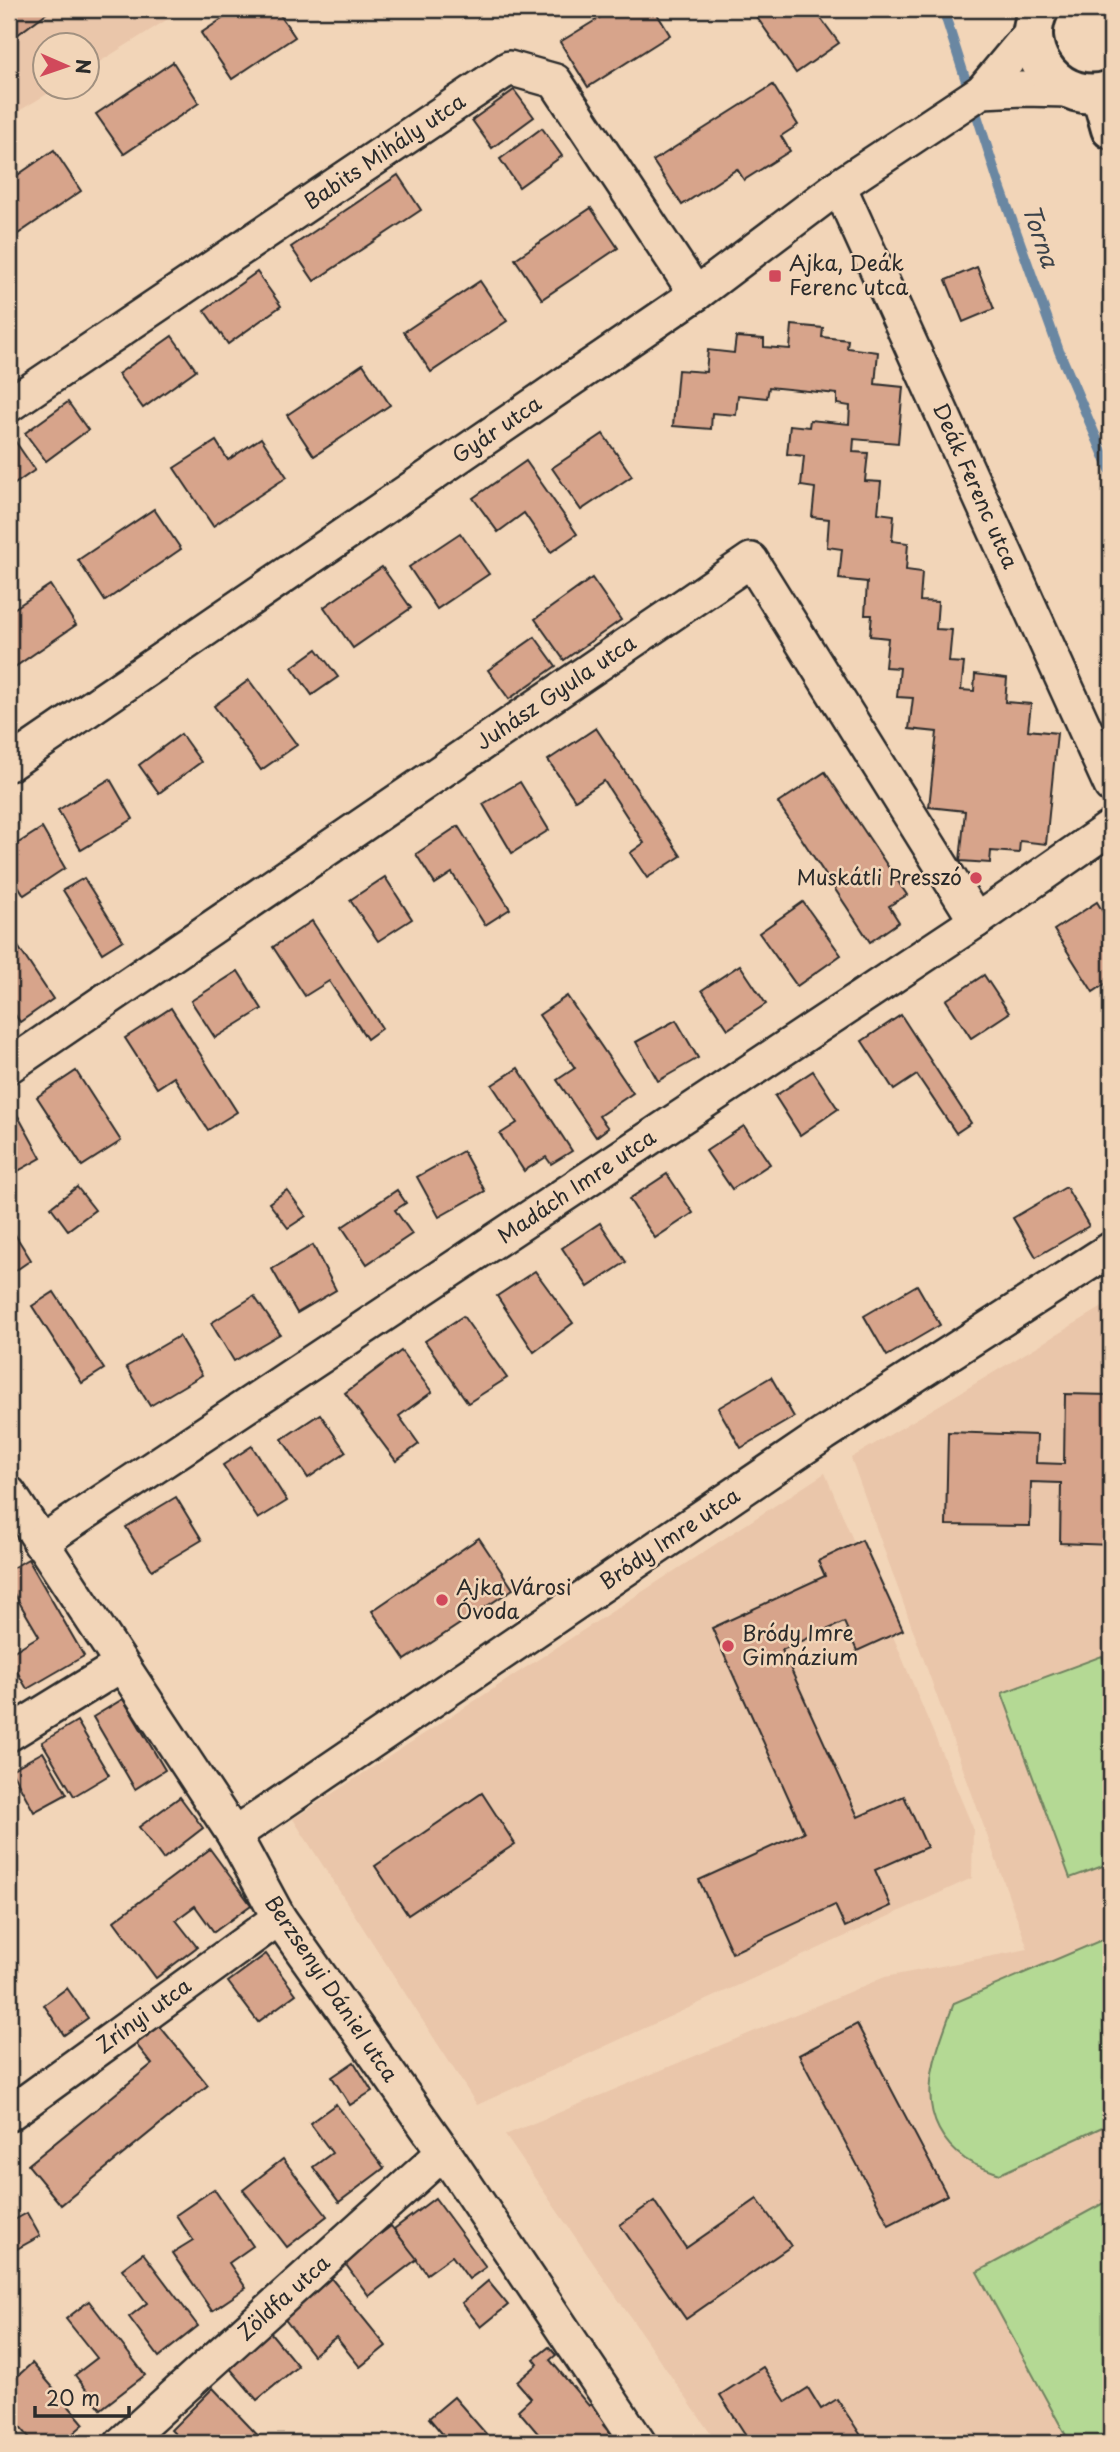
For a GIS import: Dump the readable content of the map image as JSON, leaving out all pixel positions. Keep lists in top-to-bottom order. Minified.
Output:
{"streets":{"street":["Babits Mihály utca","Gyár utca","Deák Ferenc utca","Juhász Gyula utca","Madách Imre utca","Bródy Imre utca","Berzsenyi Dániel utca","Zrínyi utca","Zöldfa utca"]},"crossings":[["Babits Mihály utca","Gyár utca"],["Gyár utca","Deák Ferenc utca"],["Juhász Gyula utca","Madách Imre utca"],["Madách Imre utca","Berzsenyi Dániel utca"],["Bródy Imre utca","Berzsenyi Dániel utca"],["Berzsenyi Dániel utca","Zrínyi utca"],["Berzsenyi Dániel utca","Zöldfa utca"]],"water":["Torna"],"places":{"transit":["Ajka, Deák Ferenc utca"],"other":["Muskátli Presszó","Ajka Városi Óvoda","Bródy Imre Gimnázium"]},"scale_bar":"20 m","north":"right"}
